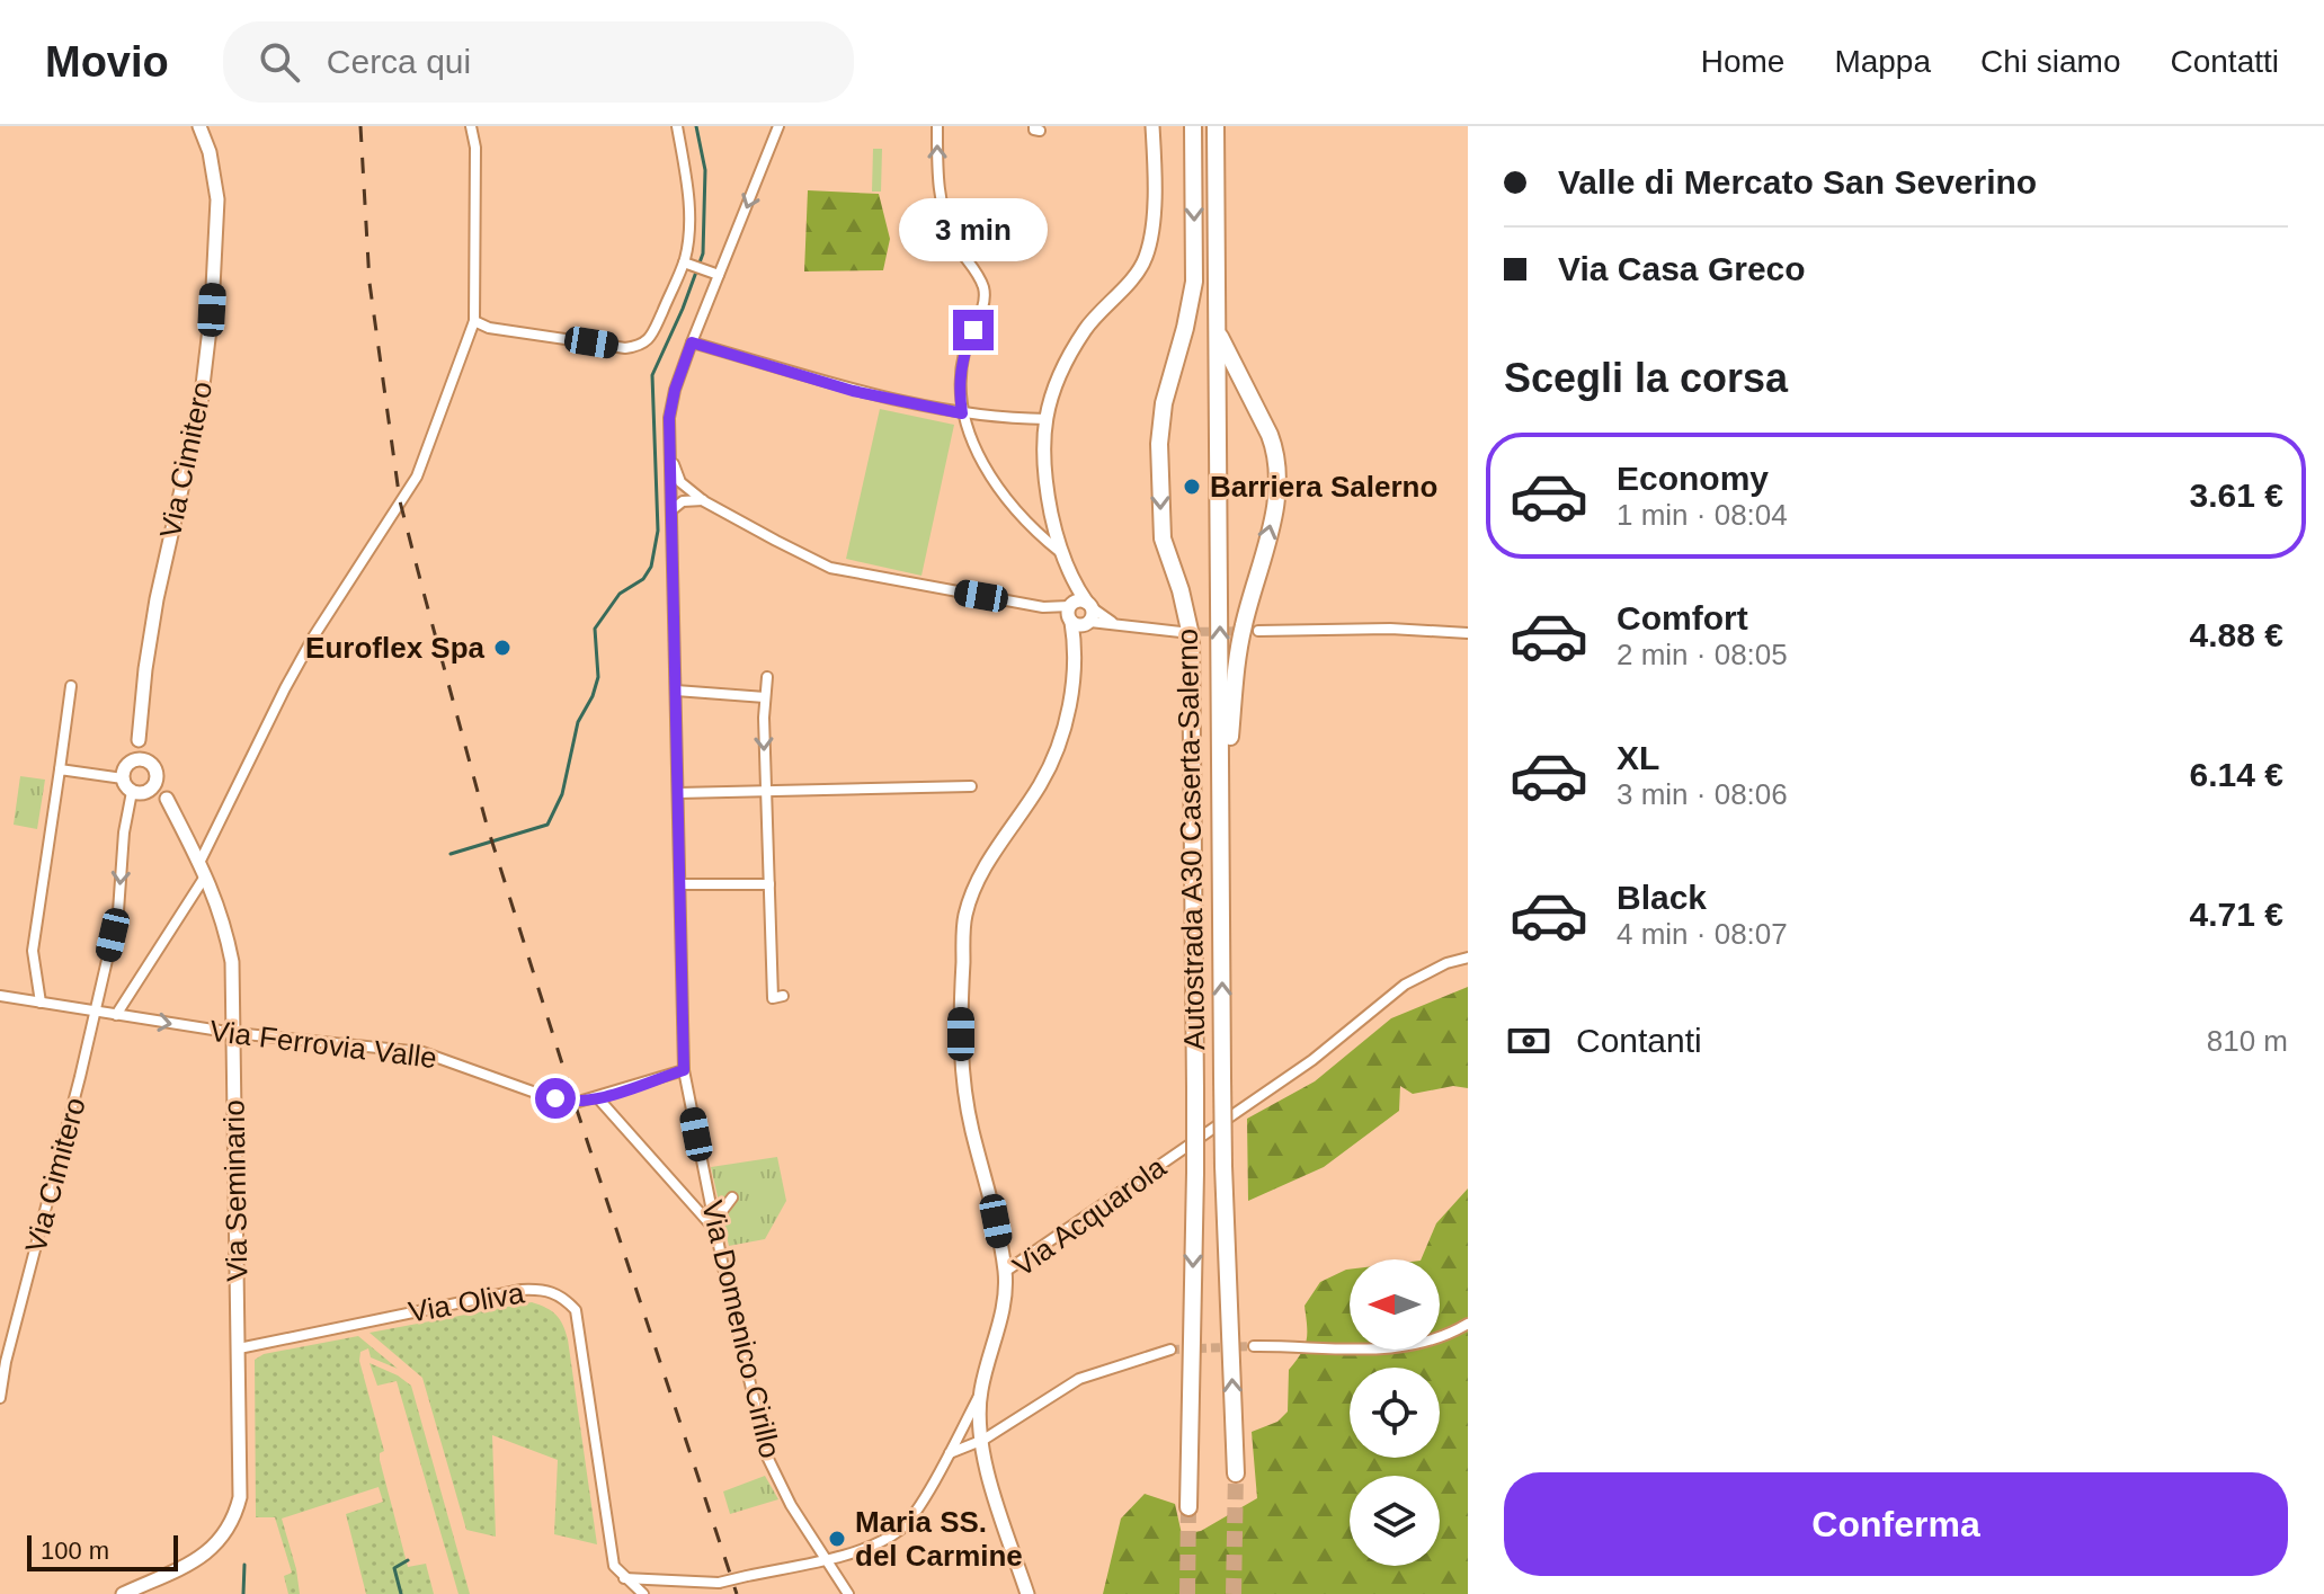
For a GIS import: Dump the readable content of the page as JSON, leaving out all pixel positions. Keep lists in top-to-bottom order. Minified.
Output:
{"streets":{"highway":["Autostrada A30 Caserta-Salerno"],"main road":["Via Cimitero","Via Seminario","Via Acquarola"],"street":["Via Ferrovia Valle","Via Oliva","Via Domenico Cirillo"]},"crossings":[["Via Cimitero","Via Ferrovia Valle"],["Via Cimitero","Via Seminario"],["Via Ferrovia Valle","Via Seminario"],["Via Ferrovia Valle","Via Domenico Cirillo"],["Via Seminario","Via Oliva"],["Via Acquarola","Via Domenico Cirillo"]],"places":["Barriera Salerno","Euroflex Spa","Maria SS. del Carmine"],"scale_bar":"100 m","north":"left","page":{"header":"Movio","search":"Cerca qui","nav":["Home","Mappa","Chi siamo","Contatti"],"banner":["Valle di Mercato San Severino","Via Casa Greco"],"bubble":"3 min","heading":"Scegli la corsa","list":[{"name":"Economy","note":"1 min · 08:04","value":"3.61 €"},{"name":"Comfort","note":"2 min · 08:05","value":"4.88 €"},{"name":"XL","note":"3 min · 08:06","value":"6.14 €"},{"name":"Black","note":"4 min · 08:07","value":"4.71 €"}],"pay":["Contanti","810 m"],"buttons":"Conferma","scale":"100 m"}}
